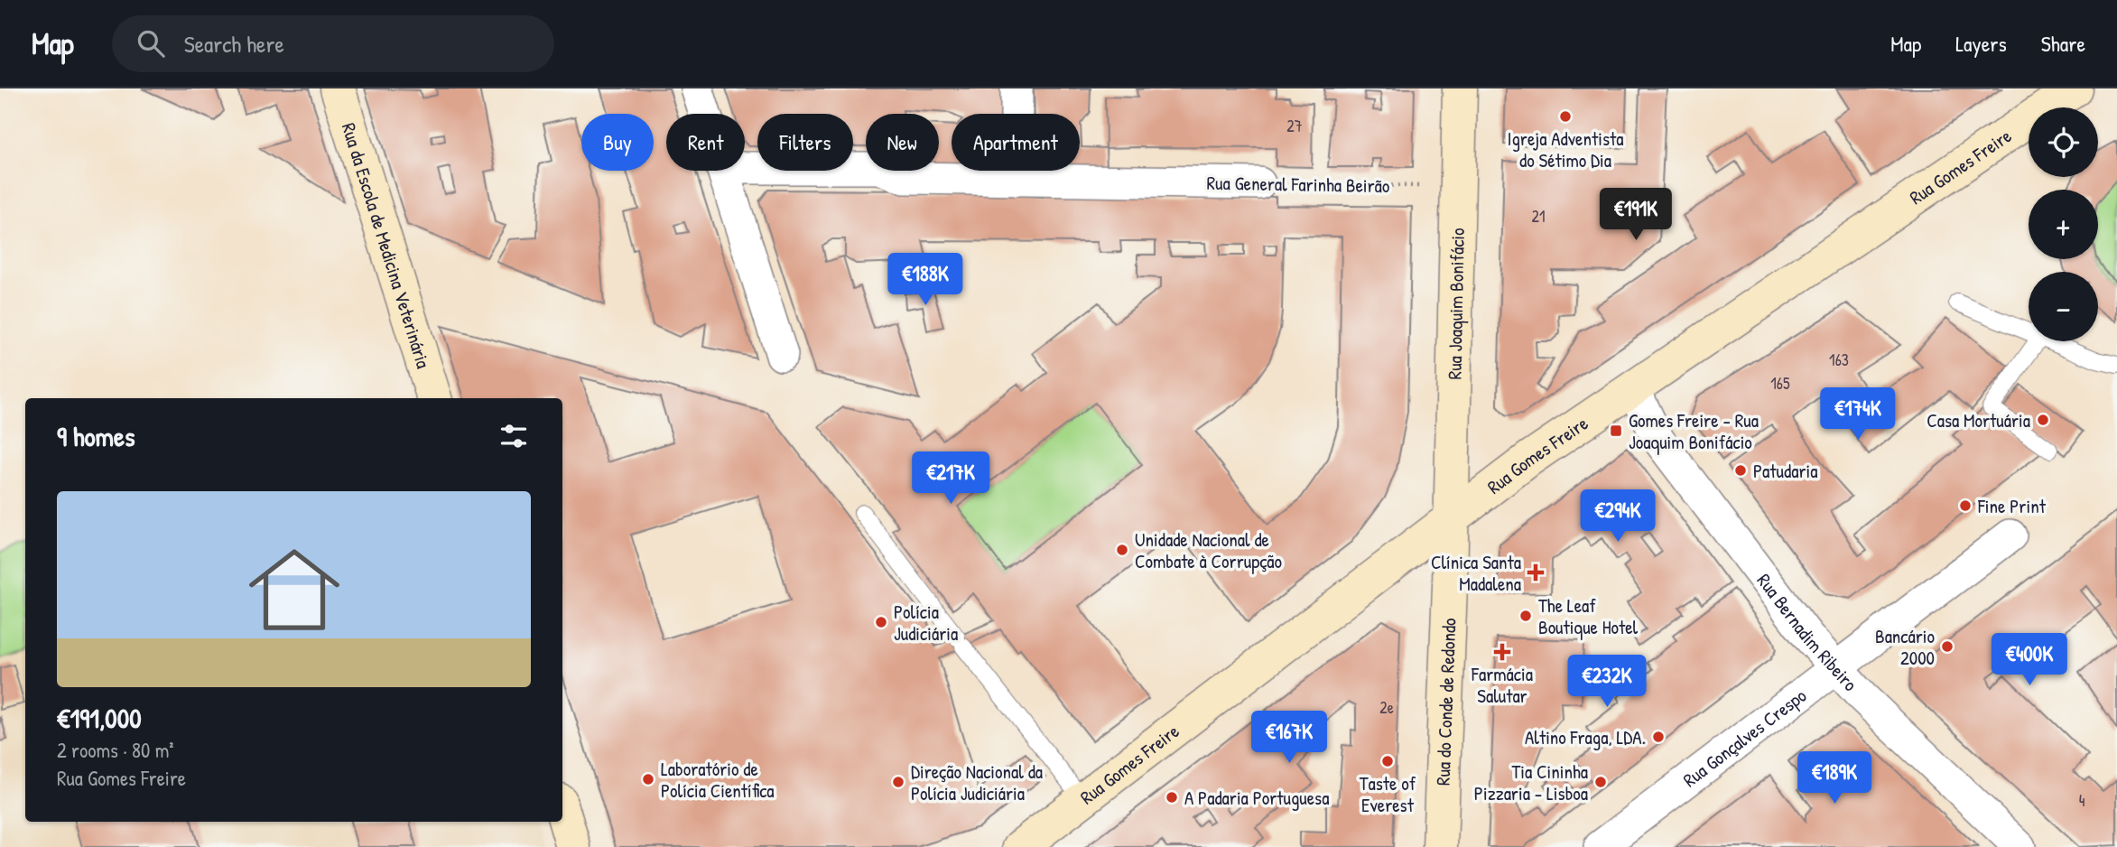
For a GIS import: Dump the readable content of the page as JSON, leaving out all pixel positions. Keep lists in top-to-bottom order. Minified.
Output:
{"streets":{"street":["Rua Gomes Freire","Rua General Farinha Beirão","Rua da Escola de Medicina Veterinária","Rua Joaquim Bonifácio","Rua Bernadim Ribeiro","Rua do Conde de Redondo","Rua Gonçalves Crespo"]},"crossings":[["Rua Gomes Freire","Rua Joaquim Bonifácio"],["Rua Gomes Freire","Rua Bernadim Ribeiro"],["Rua Gomes Freire","Rua do Conde de Redondo"],["Rua Joaquim Bonifácio","Rua do Conde de Redondo"],["Rua Bernadim Ribeiro","Rua Gonçalves Crespo"]],"places":{"other":["Igreja Adventista do Sétimo Dia","Casa Mortuária","Patudaria","Fine Print","Unidade Nacional de Combate à Corrupção","The Leaf Boutique Hotel","Polícia Judiciária","Bancário 2000","Altino Fraga, LDA.","Taste of Everest","Laboratório de Polícia Científica","Direção Nacional da Polícia Judiciária","Tia Cininha Pizzaria - Lisboa","A Padaria Portuguesa"],"transit":["Gomes Freire - Rua Joaquim Bonifácio"],"health":["Clínica Santa Madalena","Farmácia Salutar"]},"house_numbers":["27","21","163","165","2e","4"],"page":{"header":"Map","search":"Search here","nav":["Map","Layers","Share"],"map_buttons":["+","−"],"chip":["Buy","Rent","Filters","New","Apartment"],"price":["€191K","€188K","€174K","€217K","€294K","€400K","€232K","€167K","€189K"],"heading":"9 homes","list":[{"name":"€191,000","note":"2 rooms · 80 m² · Rua Gomes Freire"}]}}
